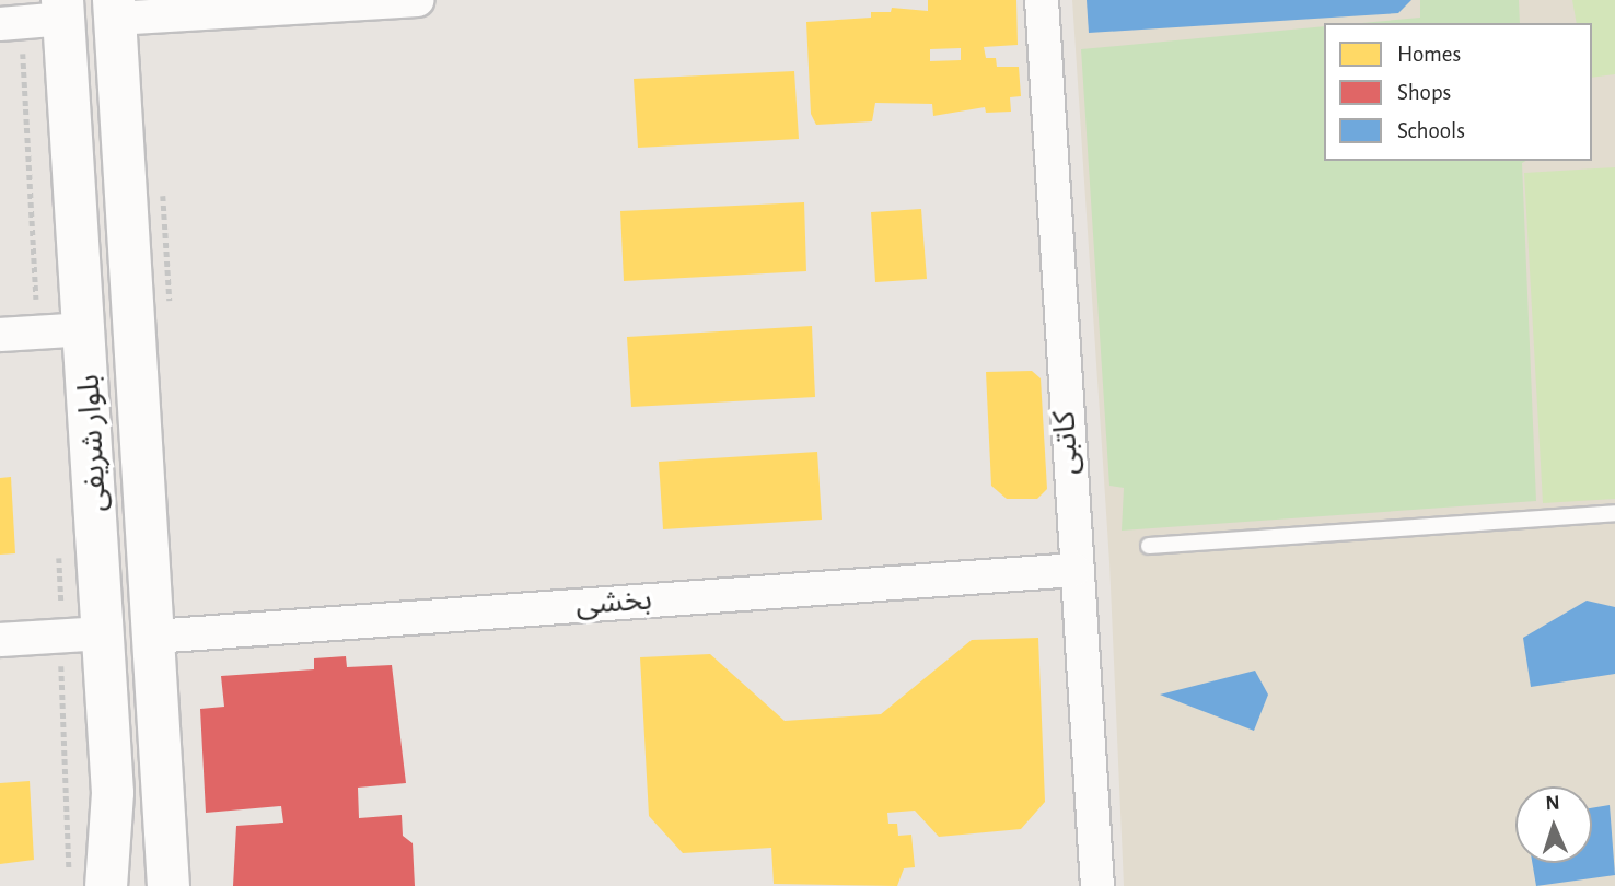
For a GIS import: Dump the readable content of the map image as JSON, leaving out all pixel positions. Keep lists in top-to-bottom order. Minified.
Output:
{"streets":{"main road":["بلوار شریفی"],"street":["کاتبی","بخشی"]},"crossings":[["بلوار شریفی","بخشی"],["کاتبی","بخشی"]],"legend":["Homes","Shops","Schools"],"north":"top"}
